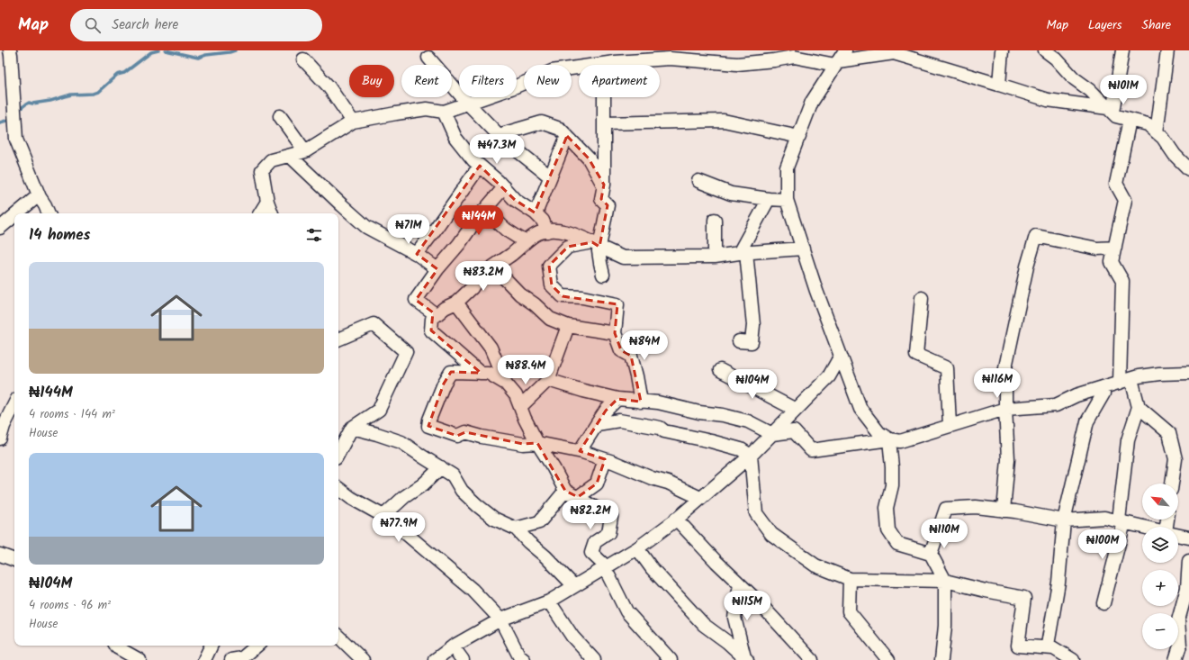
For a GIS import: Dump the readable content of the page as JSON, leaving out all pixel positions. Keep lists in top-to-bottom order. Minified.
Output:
{"north":"top left","page":{"header":"Map","search":"Search here","nav":["Map","Layers","Share"],"chip":["Buy","Rent","Filters","New","Apartment"],"price":["₦101M","₦47.3M","₦144M","₦71M","₦83.2M","₦84M","₦88.4M","₦116M","₦104M","₦82.2M","₦77.9M","₦110M","₦100M","₦115M"],"heading":"14 homes","list":[{"name":"₦144M","note":"4 rooms · 144 m² · House"},{"name":"₦104M","note":"4 rooms · 96 m² · House"}],"map_buttons":["+","−"]}}
